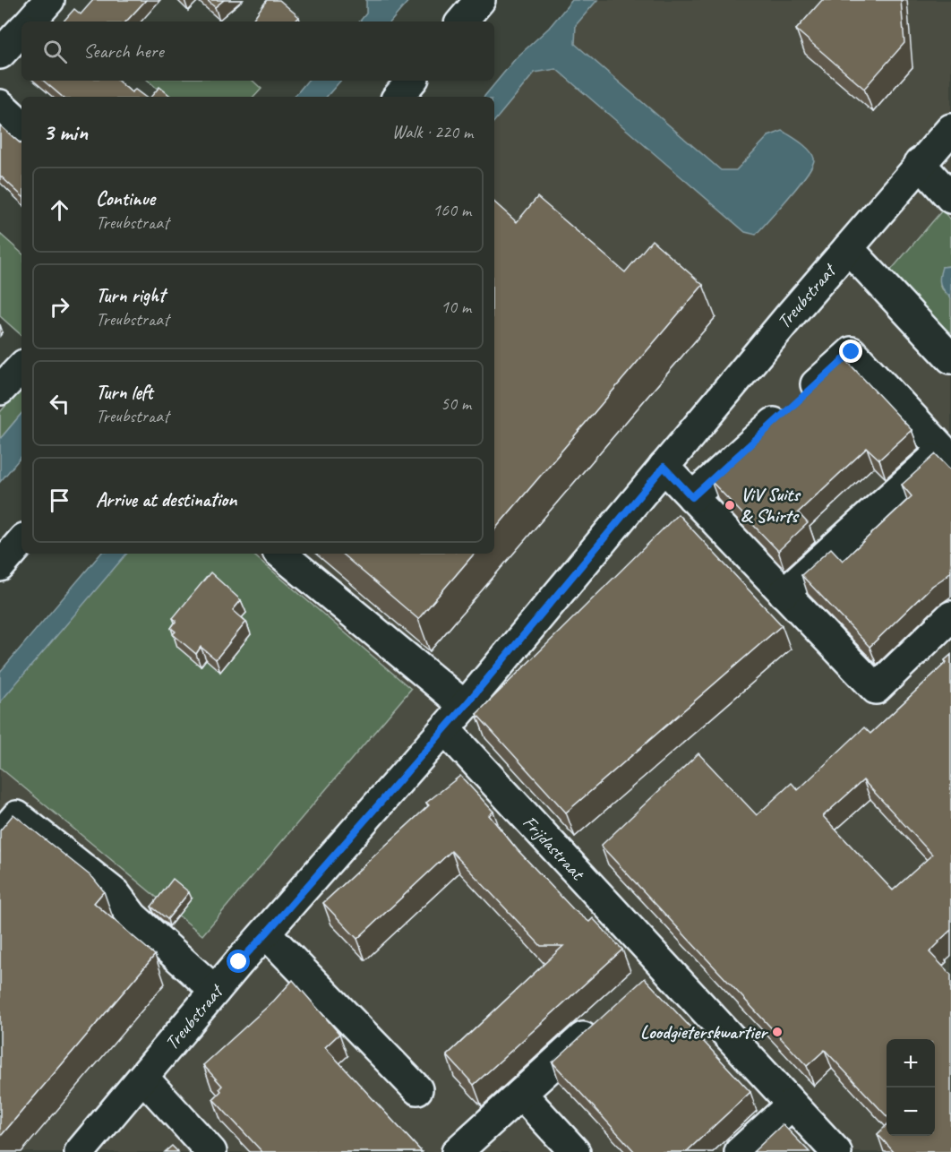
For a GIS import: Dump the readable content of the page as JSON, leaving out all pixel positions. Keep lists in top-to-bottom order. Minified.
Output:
{"streets":{"street":["Treubstraat","Frijdastraat"]},"crossings":[["Treubstraat","Frijdastraat"]],"places":["ViV Suits & Shirts","Loodgieterskwartier"],"page":{"search":"Search here","heading":["3 min","Walk · 220 m"],"list":[["Continue","Treubstraat","160 m"],["Turn right","Treubstraat","10 m"],["Turn left","Treubstraat","50 m"],"Arrive at destination"],"map_buttons":["+","−"]}}
